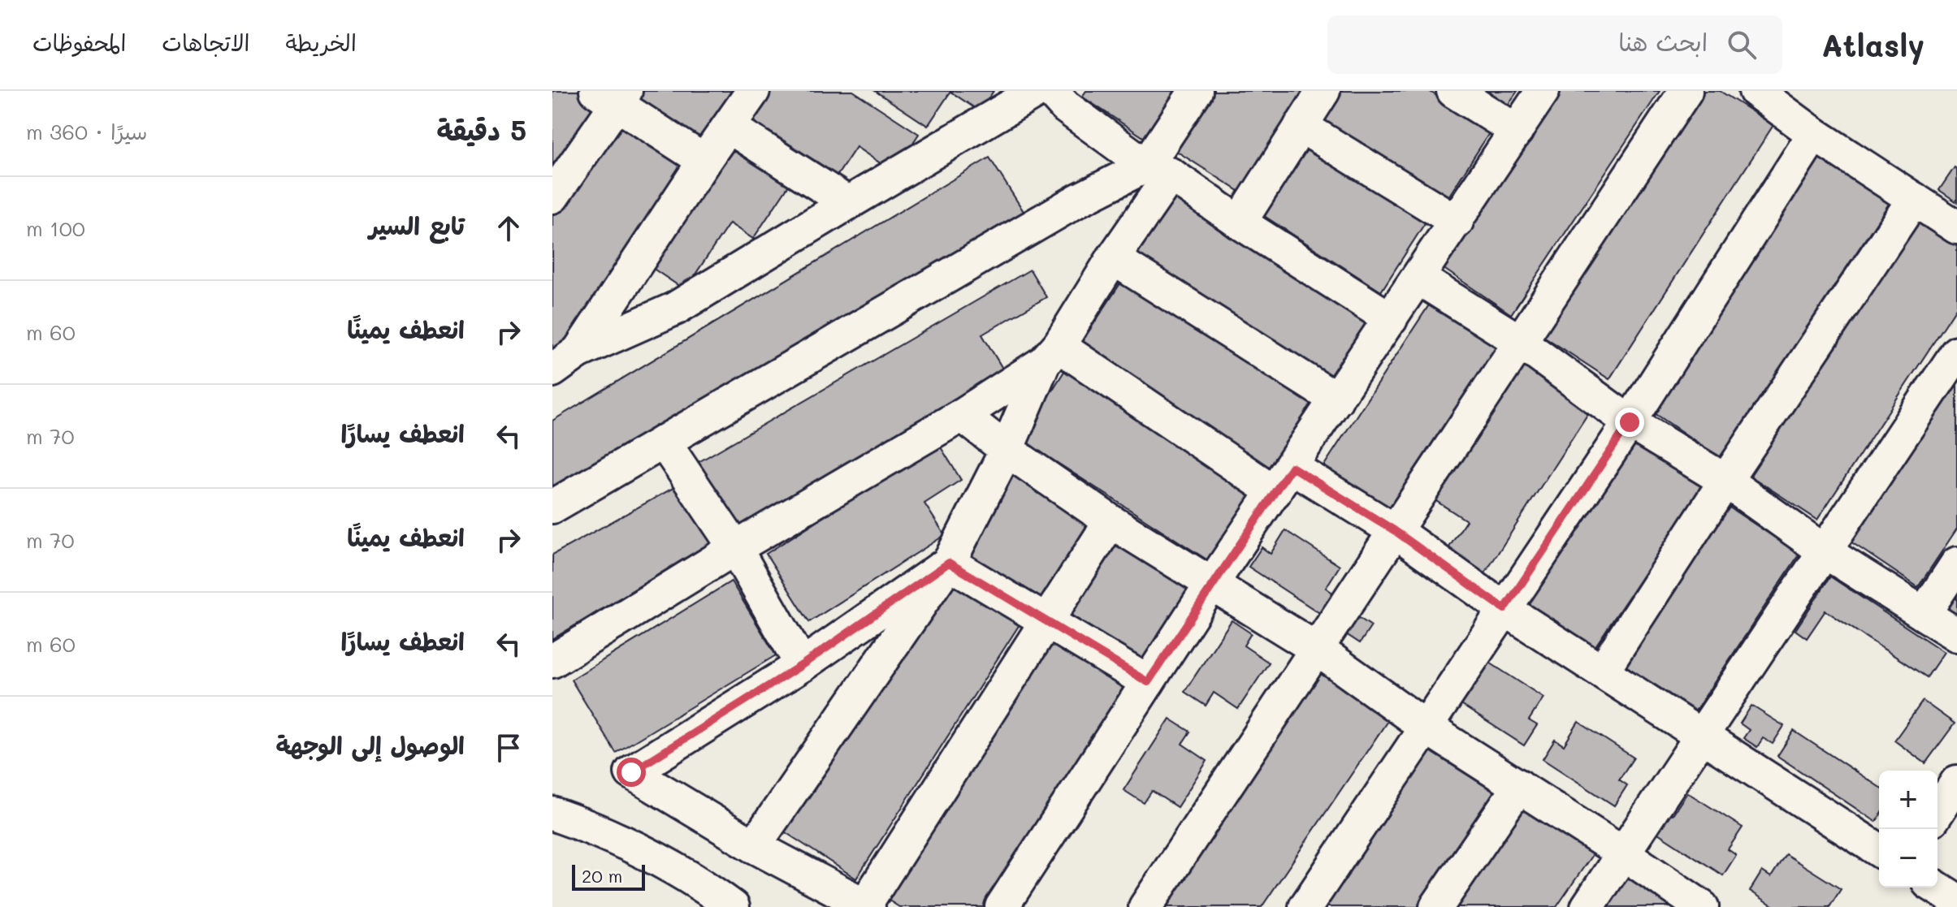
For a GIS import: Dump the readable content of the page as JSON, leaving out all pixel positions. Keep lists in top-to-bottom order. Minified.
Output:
{"scale_bar":"20 m","page":{"header":"Atlasly","search":"ابحث هنا","nav":["الخريطة","الاتجاهات","المحفوظات"],"heading":["5 دقيقة","سيرًا · 360 m"],"list":[["تابع السير","100 m"],["انعطف يمينًا","60 m"],["انعطف يسارًا","70 m"],["انعطف يمينًا","70 m"],["انعطف يسارًا","60 m"],"الوصول إلى الوجهة"],"map_buttons":["+","−"],"scale":"20 m"}}
